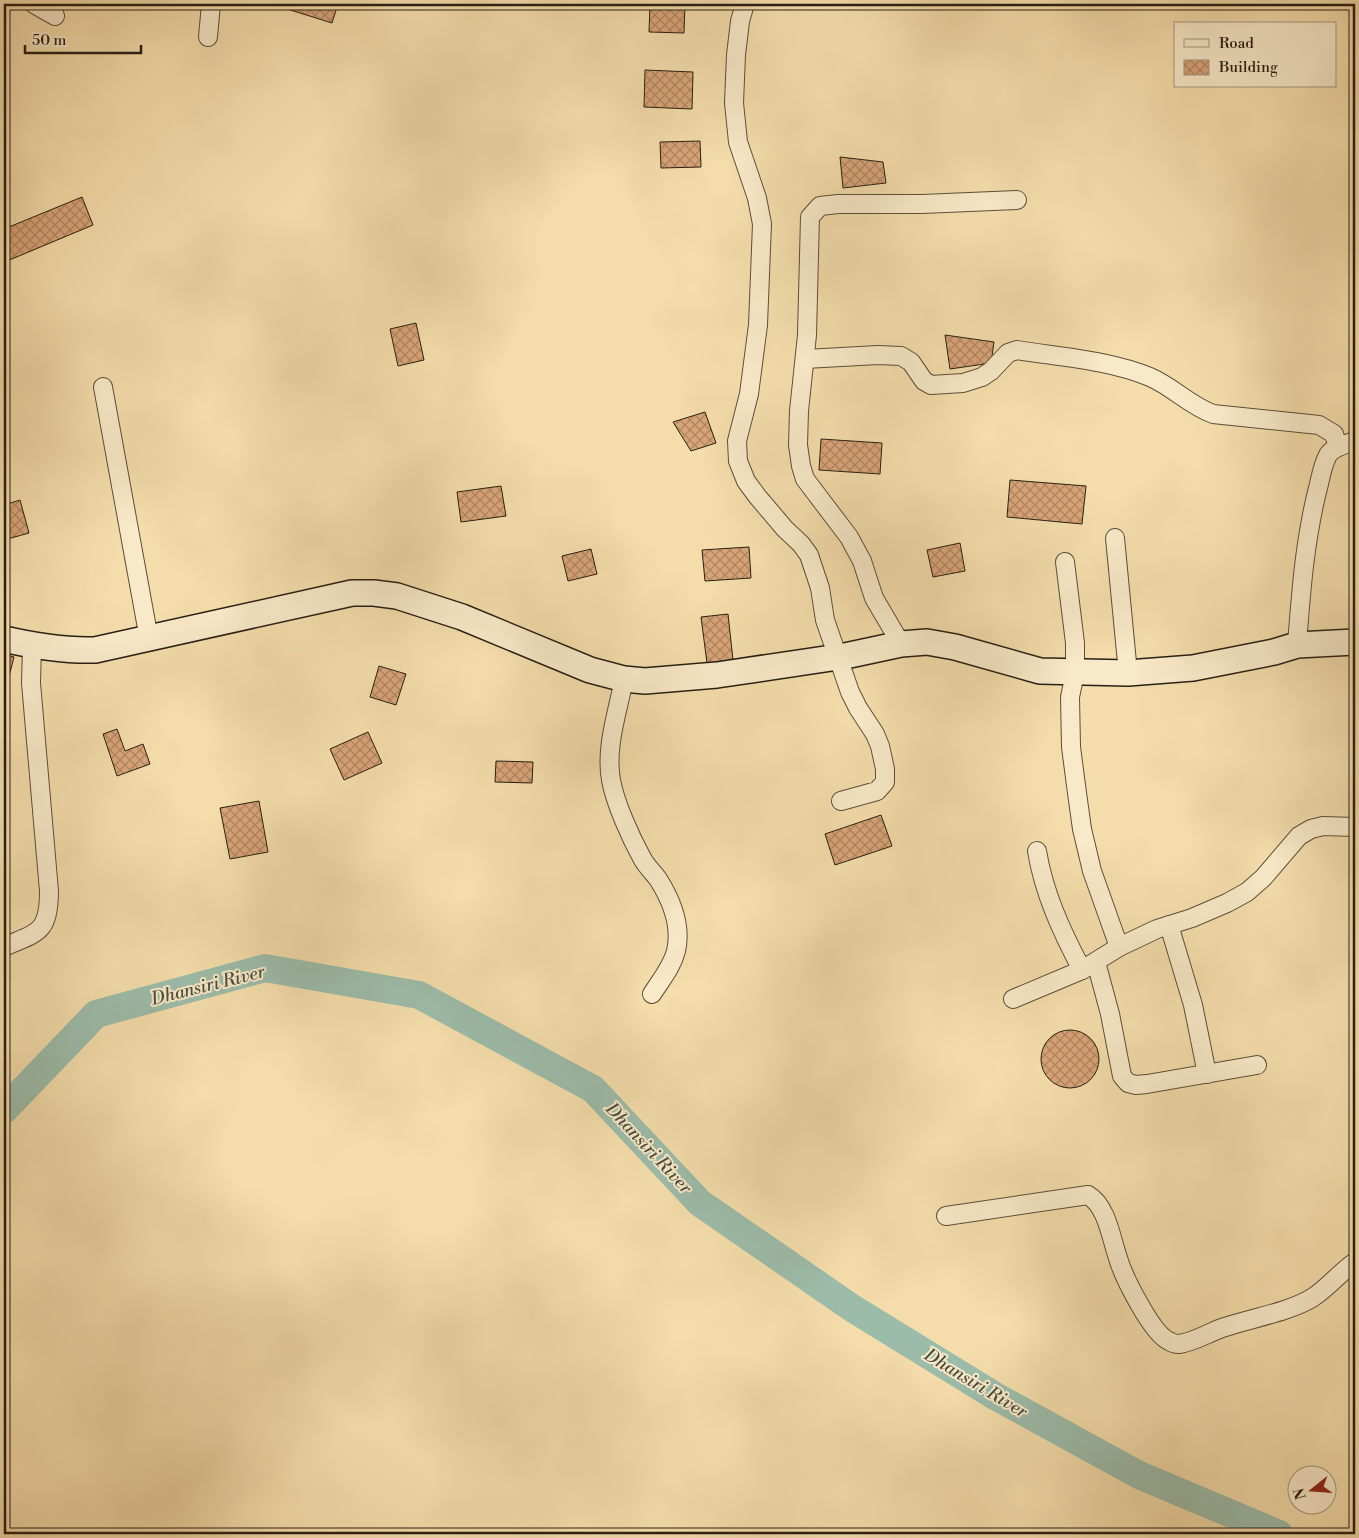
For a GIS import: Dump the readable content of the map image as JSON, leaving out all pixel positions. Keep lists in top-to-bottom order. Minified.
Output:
{"water":["Dhansiri River"],"legend":["Road","Building"],"scale_bar":"50 m","north":"left"}
